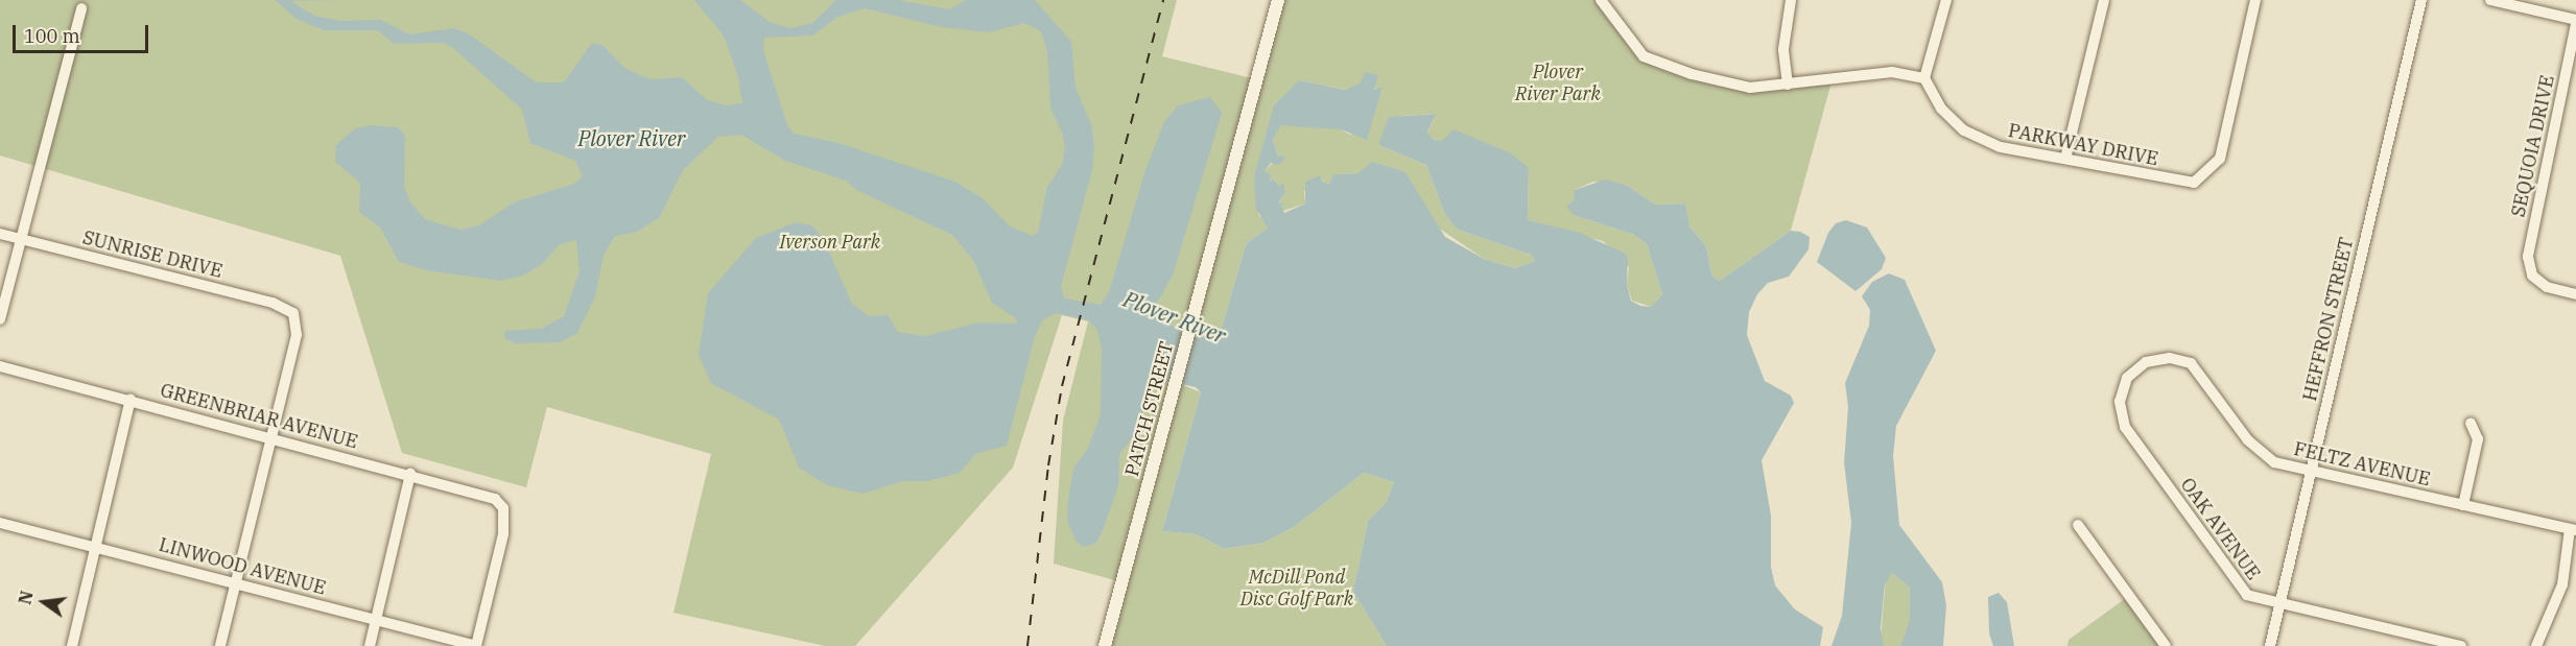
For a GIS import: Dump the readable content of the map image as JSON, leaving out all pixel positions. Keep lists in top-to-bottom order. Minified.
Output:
{"streets":{"street":["PARKWAY DRIVE","SEQUOIA DRIVE","SUNRISE DRIVE","HEFFRON STREET","PATCH STREET","GREENBRIAR AVENUE","FELTZ AVENUE","OAK AVENUE","LINWOOD AVENUE"]},"crossings":[["SUNRISE DRIVE","GREENBRIAR AVENUE"],["HEFFRON STREET","FELTZ AVENUE"],["HEFFRON STREET","OAK AVENUE"],["GREENBRIAR AVENUE","LINWOOD AVENUE"],["FELTZ AVENUE","OAK AVENUE"]],"water":["Plover River"],"parks":["Plover River Park","Iverson Park","McDill Pond Disc Golf Park"],"scale_bar":"100 m","north":"left"}
